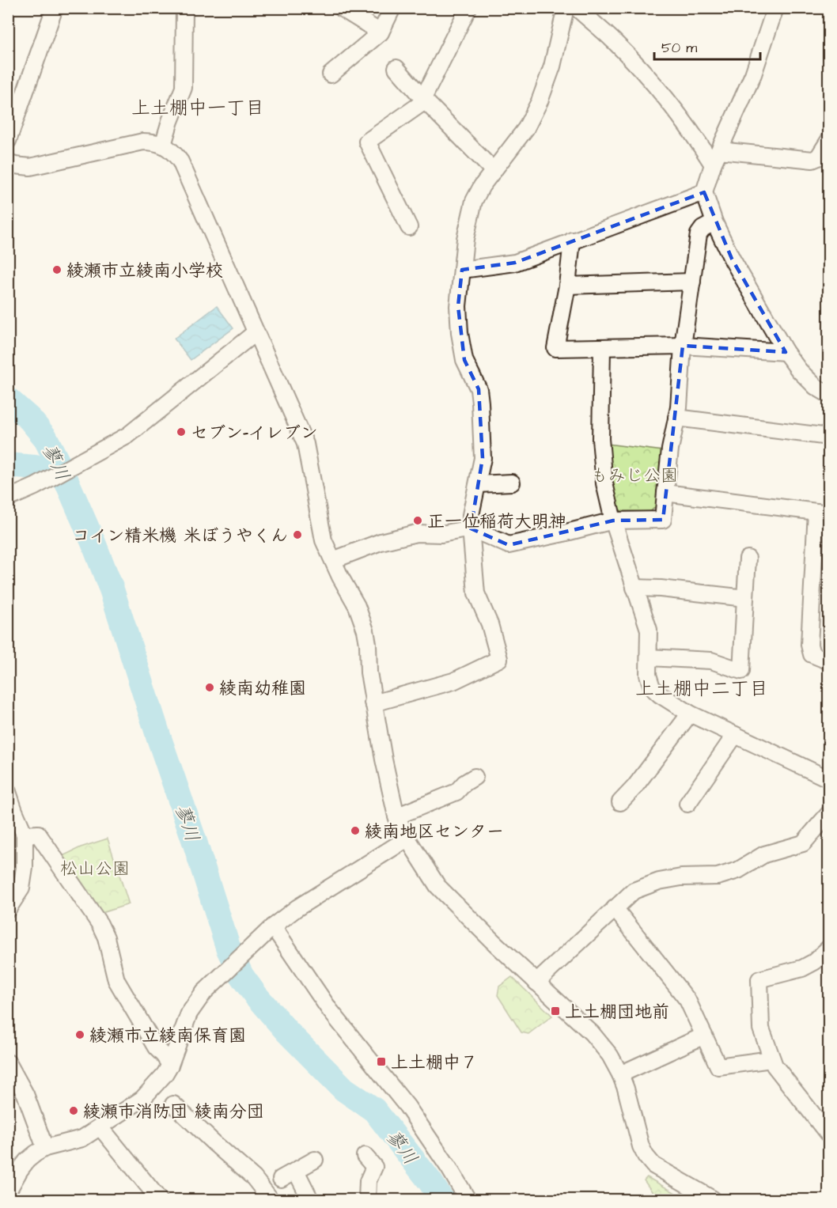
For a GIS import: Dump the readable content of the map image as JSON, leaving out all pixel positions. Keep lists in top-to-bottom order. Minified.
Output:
{"districts":["上土棚中一丁目","上土棚中二丁目"],"water":["蓼川"],"parks":["もみじ公園","松山公園"],"places":{"other":["綾瀬市立綾南小学校","セブン-イレブン","正一位稲荷大明神","コイン精米機 米ぼうやくん","綾南幼稚園","綾南地区センター","綾瀬市立綾南保育園","綾瀬市消防団 綾南分団"],"transit":["上土棚団地前","上土棚中７"]},"scale_bar":"50 m"}
